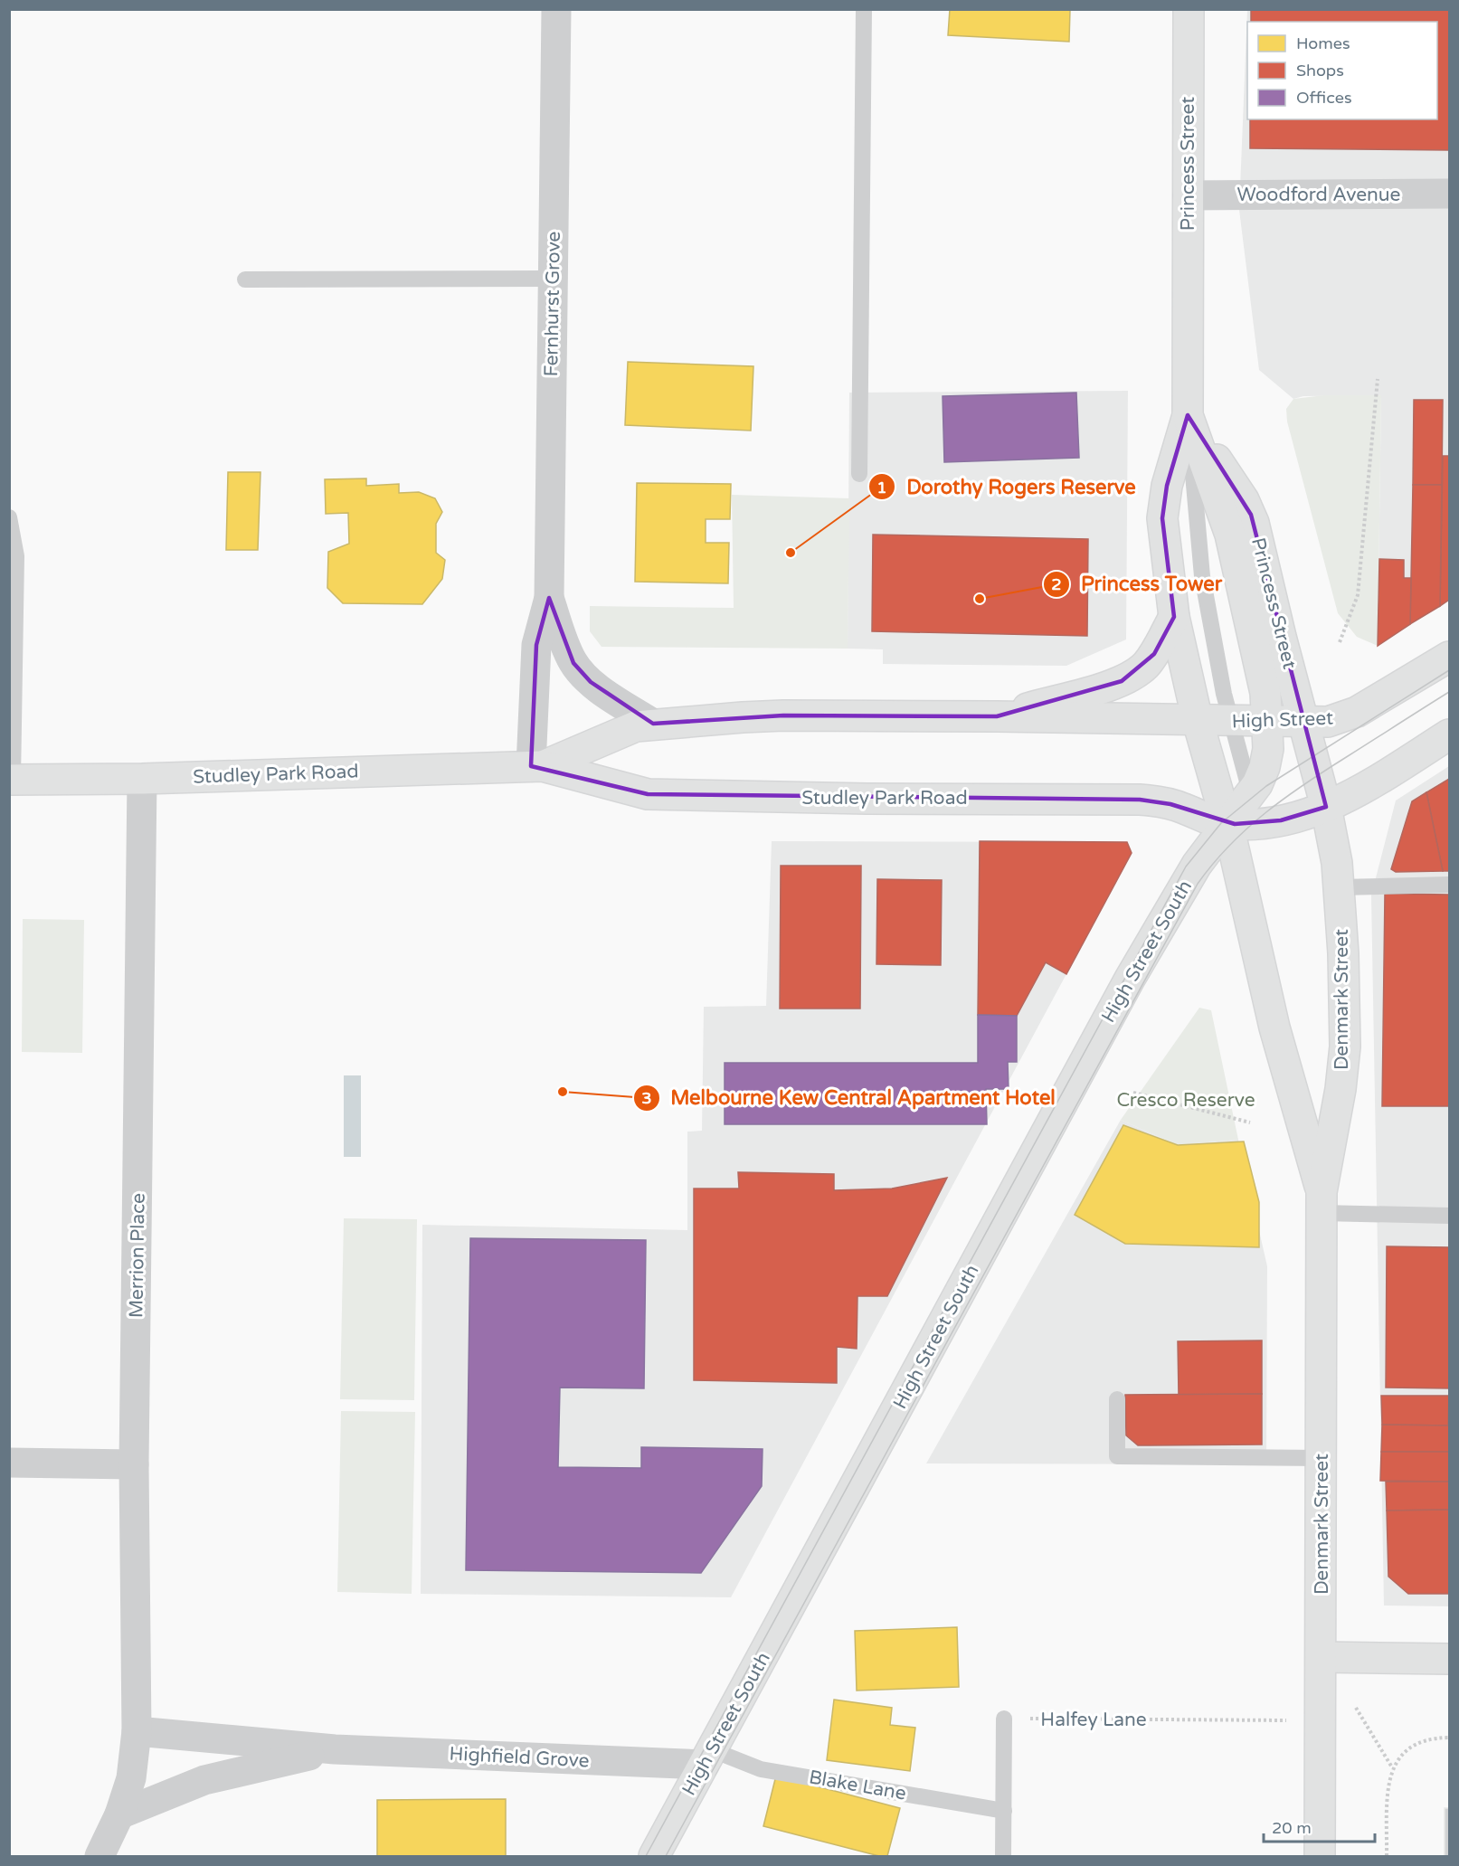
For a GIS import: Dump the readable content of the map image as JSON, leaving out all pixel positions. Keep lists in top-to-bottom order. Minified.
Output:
{"streets":{"main road":["Princess Street","High Street","Studley Park Road","High Street South","Denmark Street"],"street":["Woodford Avenue","Fernhurst Grove","Merrion Place","Highfield Grove"],"lane":["Blake Lane"],"path":["Halfey Lane"]},"crossings":[["Princess Street","Woodford Avenue"],["Princess Street","High Street"],["Princess Street","Studley Park Road"],["Princess Street","High Street South"],["Princess Street","Denmark Street"],["Fernhurst Grove","Studley Park Road"],["High Street","Studley Park Road"],["Studley Park Road","High Street South"],["Studley Park Road","Denmark Street"],["Studley Park Road","Merrion Place"],["High Street South","Denmark Street"],["High Street South","Highfield Grove"],["High Street South","Blake Lane"],["Denmark Street","Halfey Lane"],["Merrion Place","Highfield Grove"],["Highfield Grove","Blake Lane"]],"parks":["Cresco Reserve"],"places":["Dorothy Rogers Reserve","Princess Tower","Melbourne Kew Central Apartment Hotel"],"legend":["Homes","Shops","Offices"],"scale_bar":"20 m"}
